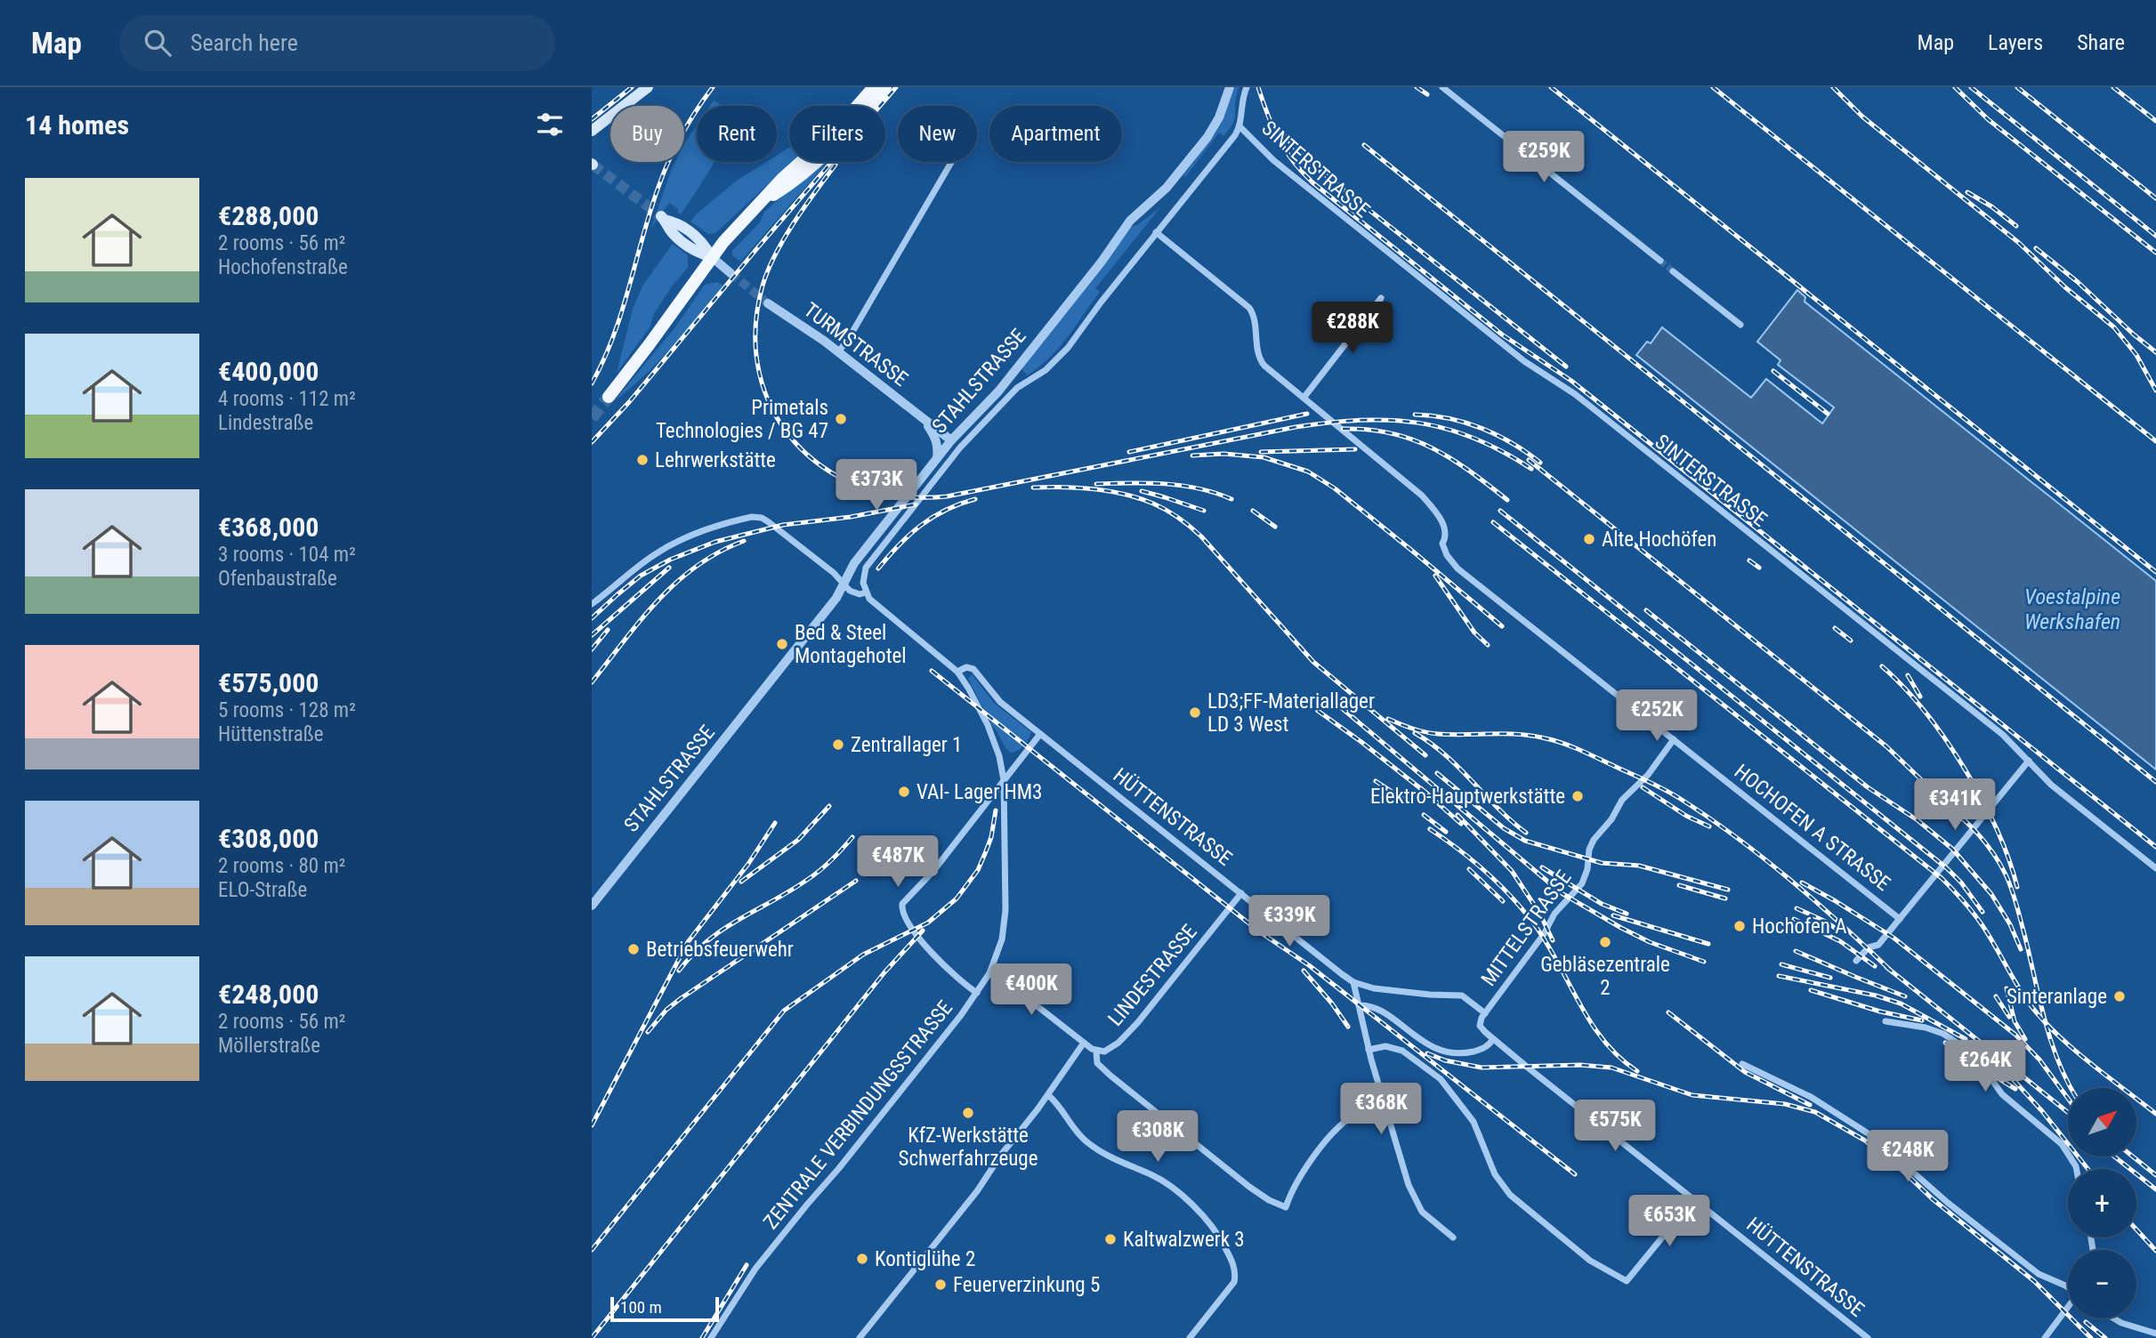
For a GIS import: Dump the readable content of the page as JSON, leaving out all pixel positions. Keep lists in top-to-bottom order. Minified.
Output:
{"streets":{"street":["SINTERSTRASSE","TURMSTRASSE","STAHLSTRASSE","HÜTTENSTRASSE","HOCHOFEN A STRASSE","MITTELSTRASSE","LINDESTRASSE","ZENTRALE VERBINDUNGSSTRASSE"]},"crossings":[["TURMSTRASSE","STAHLSTRASSE"],["HÜTTENSTRASSE","LINDESTRASSE"],["HÜTTENSTRASSE","ZENTRALE VERBINDUNGSSTRASSE"],["HOCHOFEN A STRASSE","MITTELSTRASSE"]],"water":["Voestalpine Werkshafen"],"places":["Primetals Technologies / BG 47","Lehrwerkstätte","Alte Hochöfen","Bed & Steel Montagehotel","LD3;FF-Materiallager LD 3 West","Zentrallager 1","VAI- Lager HM3","Elektro-Hauptwerkstätte","Hochofen A","Gebläsezentrale 2","Betriebsfeuerwehr","Sinteranlage","KfZ-Werkstätte Schwerfahrzeuge","Kaltwalzwerk 3","Kontiglühe 2","Feuerverzinkung 5"],"scale_bar":"100 m","north":"top right","page":{"header":"Map","search":"Search here","nav":["Map","Layers","Share"],"heading":"14 homes","chip":["Buy","Rent","Filters","New","Apartment"],"price":["€259K","€288K","€373K","€252K","€341K","€487K","€339K","€400K","€264K","€368K","€575K","€308K","€248K","€653K"],"list":[{"name":"€288,000","note":"2 rooms · 56 m² · Hochofenstraße"},{"name":"€400,000","note":"4 rooms · 112 m² · Lindestraße"},{"name":"€368,000","note":"3 rooms · 104 m² · Ofenbaustraße"},{"name":"€575,000","note":"5 rooms · 128 m² · Hüttenstraße"},{"name":"€308,000","note":"2 rooms · 80 m² · ELO-Straße"},{"name":"€248,000","note":"2 rooms · 56 m² · Möllerstraße"}],"map_buttons":["+","−"],"scale":"100 m"}}
